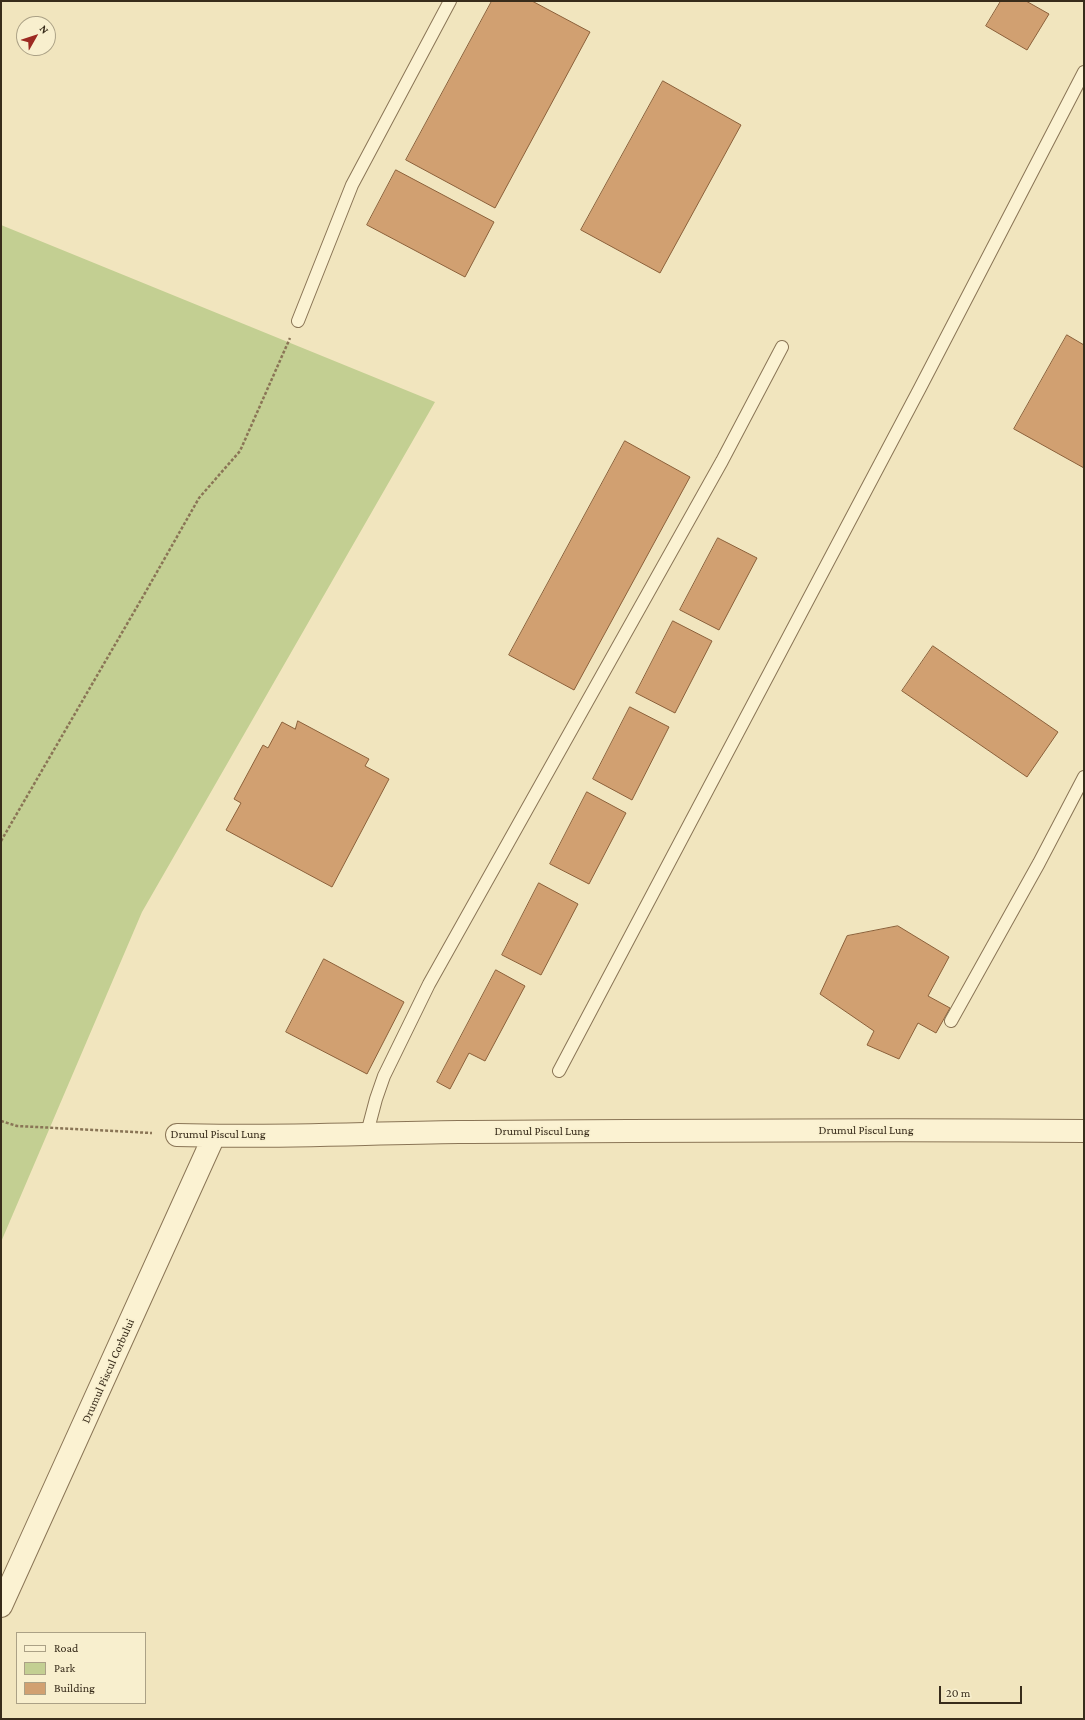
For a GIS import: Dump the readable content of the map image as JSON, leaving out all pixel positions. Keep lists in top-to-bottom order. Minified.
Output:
{"streets":{"street":["Drumul Piscul Lung","Drumul Piscul Corbului"]},"crossings":[["Drumul Piscul Lung","Drumul Piscul Corbului"]],"legend":["Road","Park","Building"],"scale_bar":"20 m","north":"top right"}
